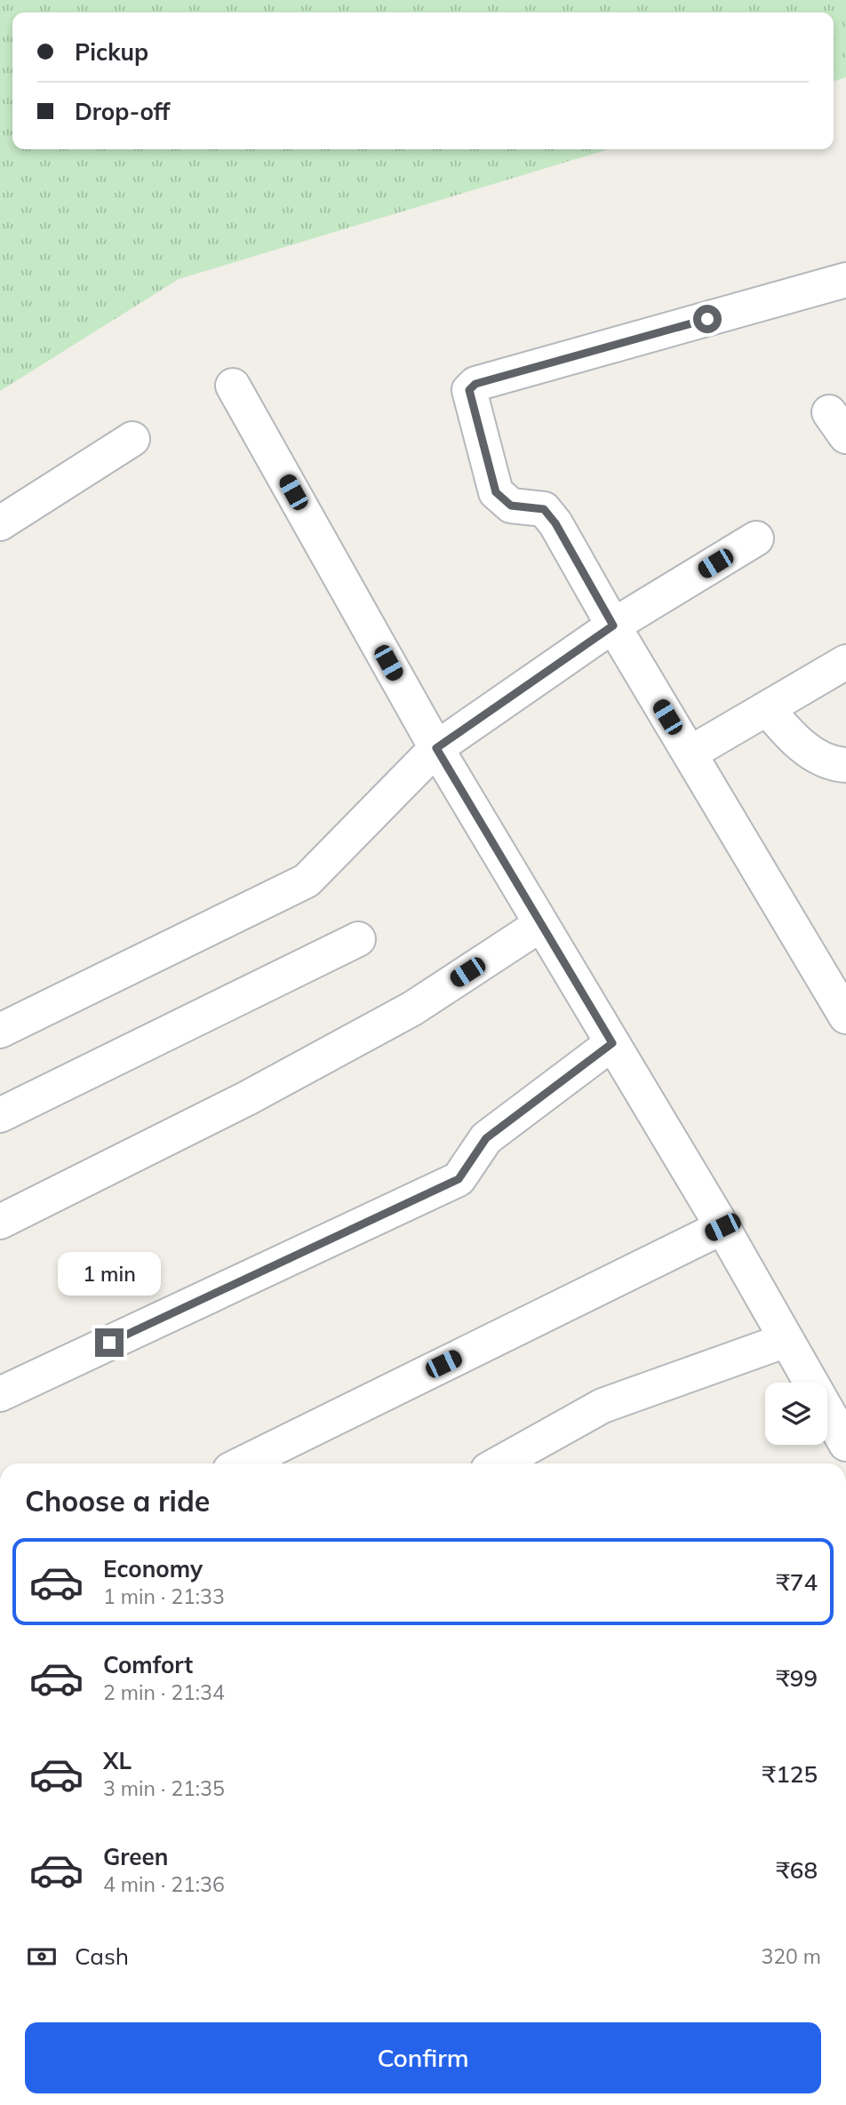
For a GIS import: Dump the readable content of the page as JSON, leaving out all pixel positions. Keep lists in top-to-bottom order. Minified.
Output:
{"page":{"banner":["Pickup","Drop-off"],"bubble":"1 min","heading":"Choose a ride","list":[{"name":"Economy","note":"1 min · 21:33","value":"₹74"},{"name":"Comfort","note":"2 min · 21:34","value":"₹99"},{"name":"XL","note":"3 min · 21:35","value":"₹125"},{"name":"Green","note":"4 min · 21:36","value":"₹68"}],"pay":["Cash","320 m"],"buttons":"Confirm"}}
